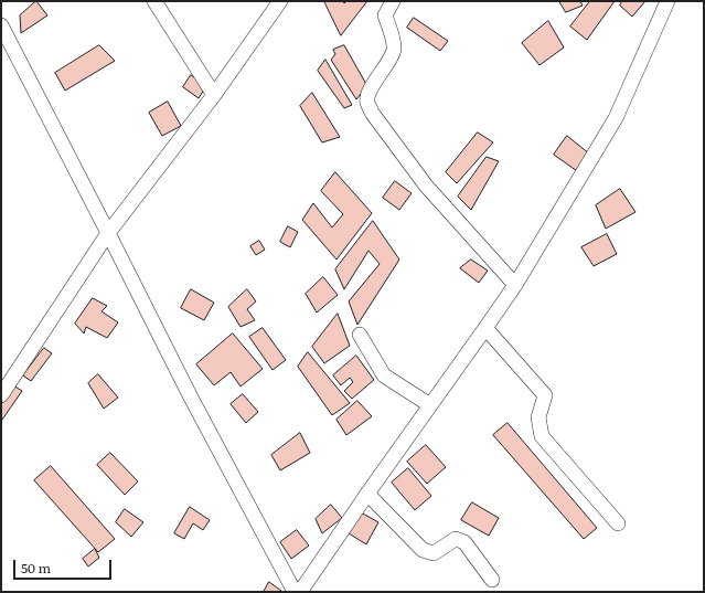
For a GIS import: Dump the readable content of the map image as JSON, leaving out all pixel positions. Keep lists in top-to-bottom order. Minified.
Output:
{"scale_bar":"50 m"}
